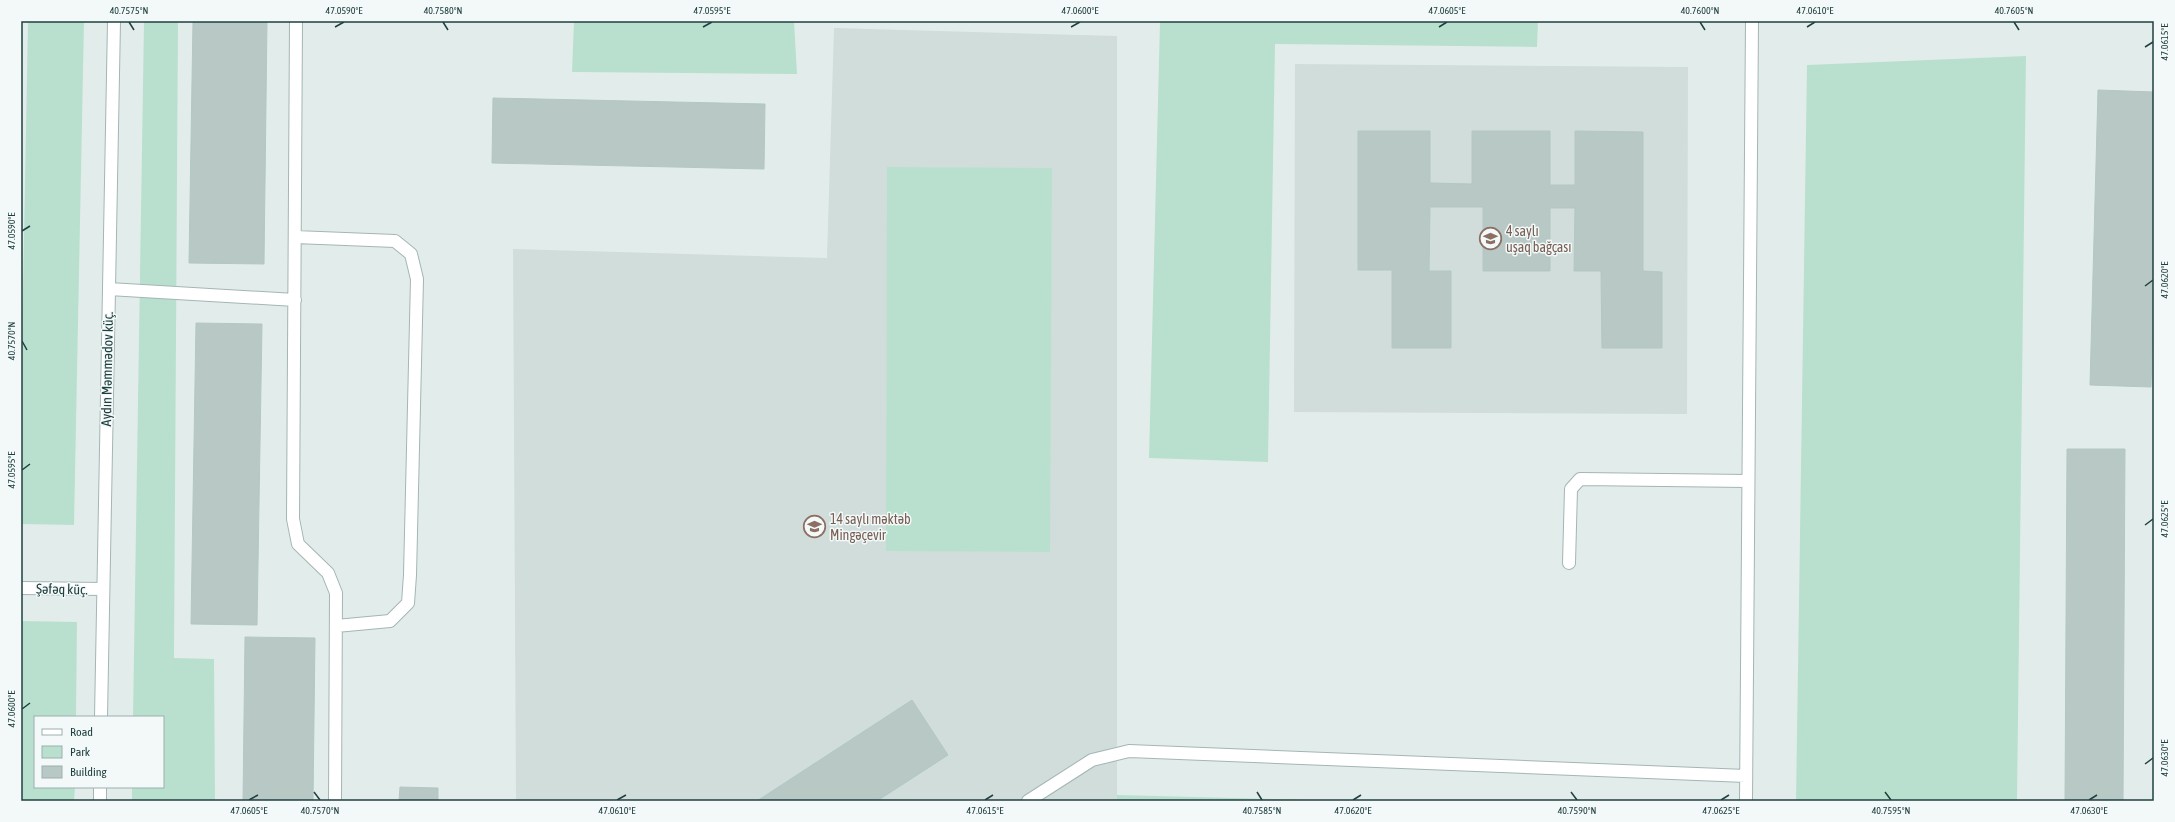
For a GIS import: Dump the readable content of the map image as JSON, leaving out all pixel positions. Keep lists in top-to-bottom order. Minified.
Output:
{"streets":{"street":["Aydın Məmmədov küç.","Şəfəq küç."]},"crossings":[["Aydın Məmmədov küç.","Şəfəq küç."]],"places":{"school or university":["4 saylı uşaq bağçası","14 saylı məktəb Mingəçevir"]},"legend":["Road","Park","Building"],"coordinates":["40.7575°N","47.0590°E","40.7580°N","47.0595°E","47.0600°E","47.0605°E","40.7600°N","47.0610°E","40.7605°N","47.0615°E","47.0620°E","40.7570°N","47.0625°E","47.0630°E","40.7585°N","40.7590°N","40.7595°N"]}
